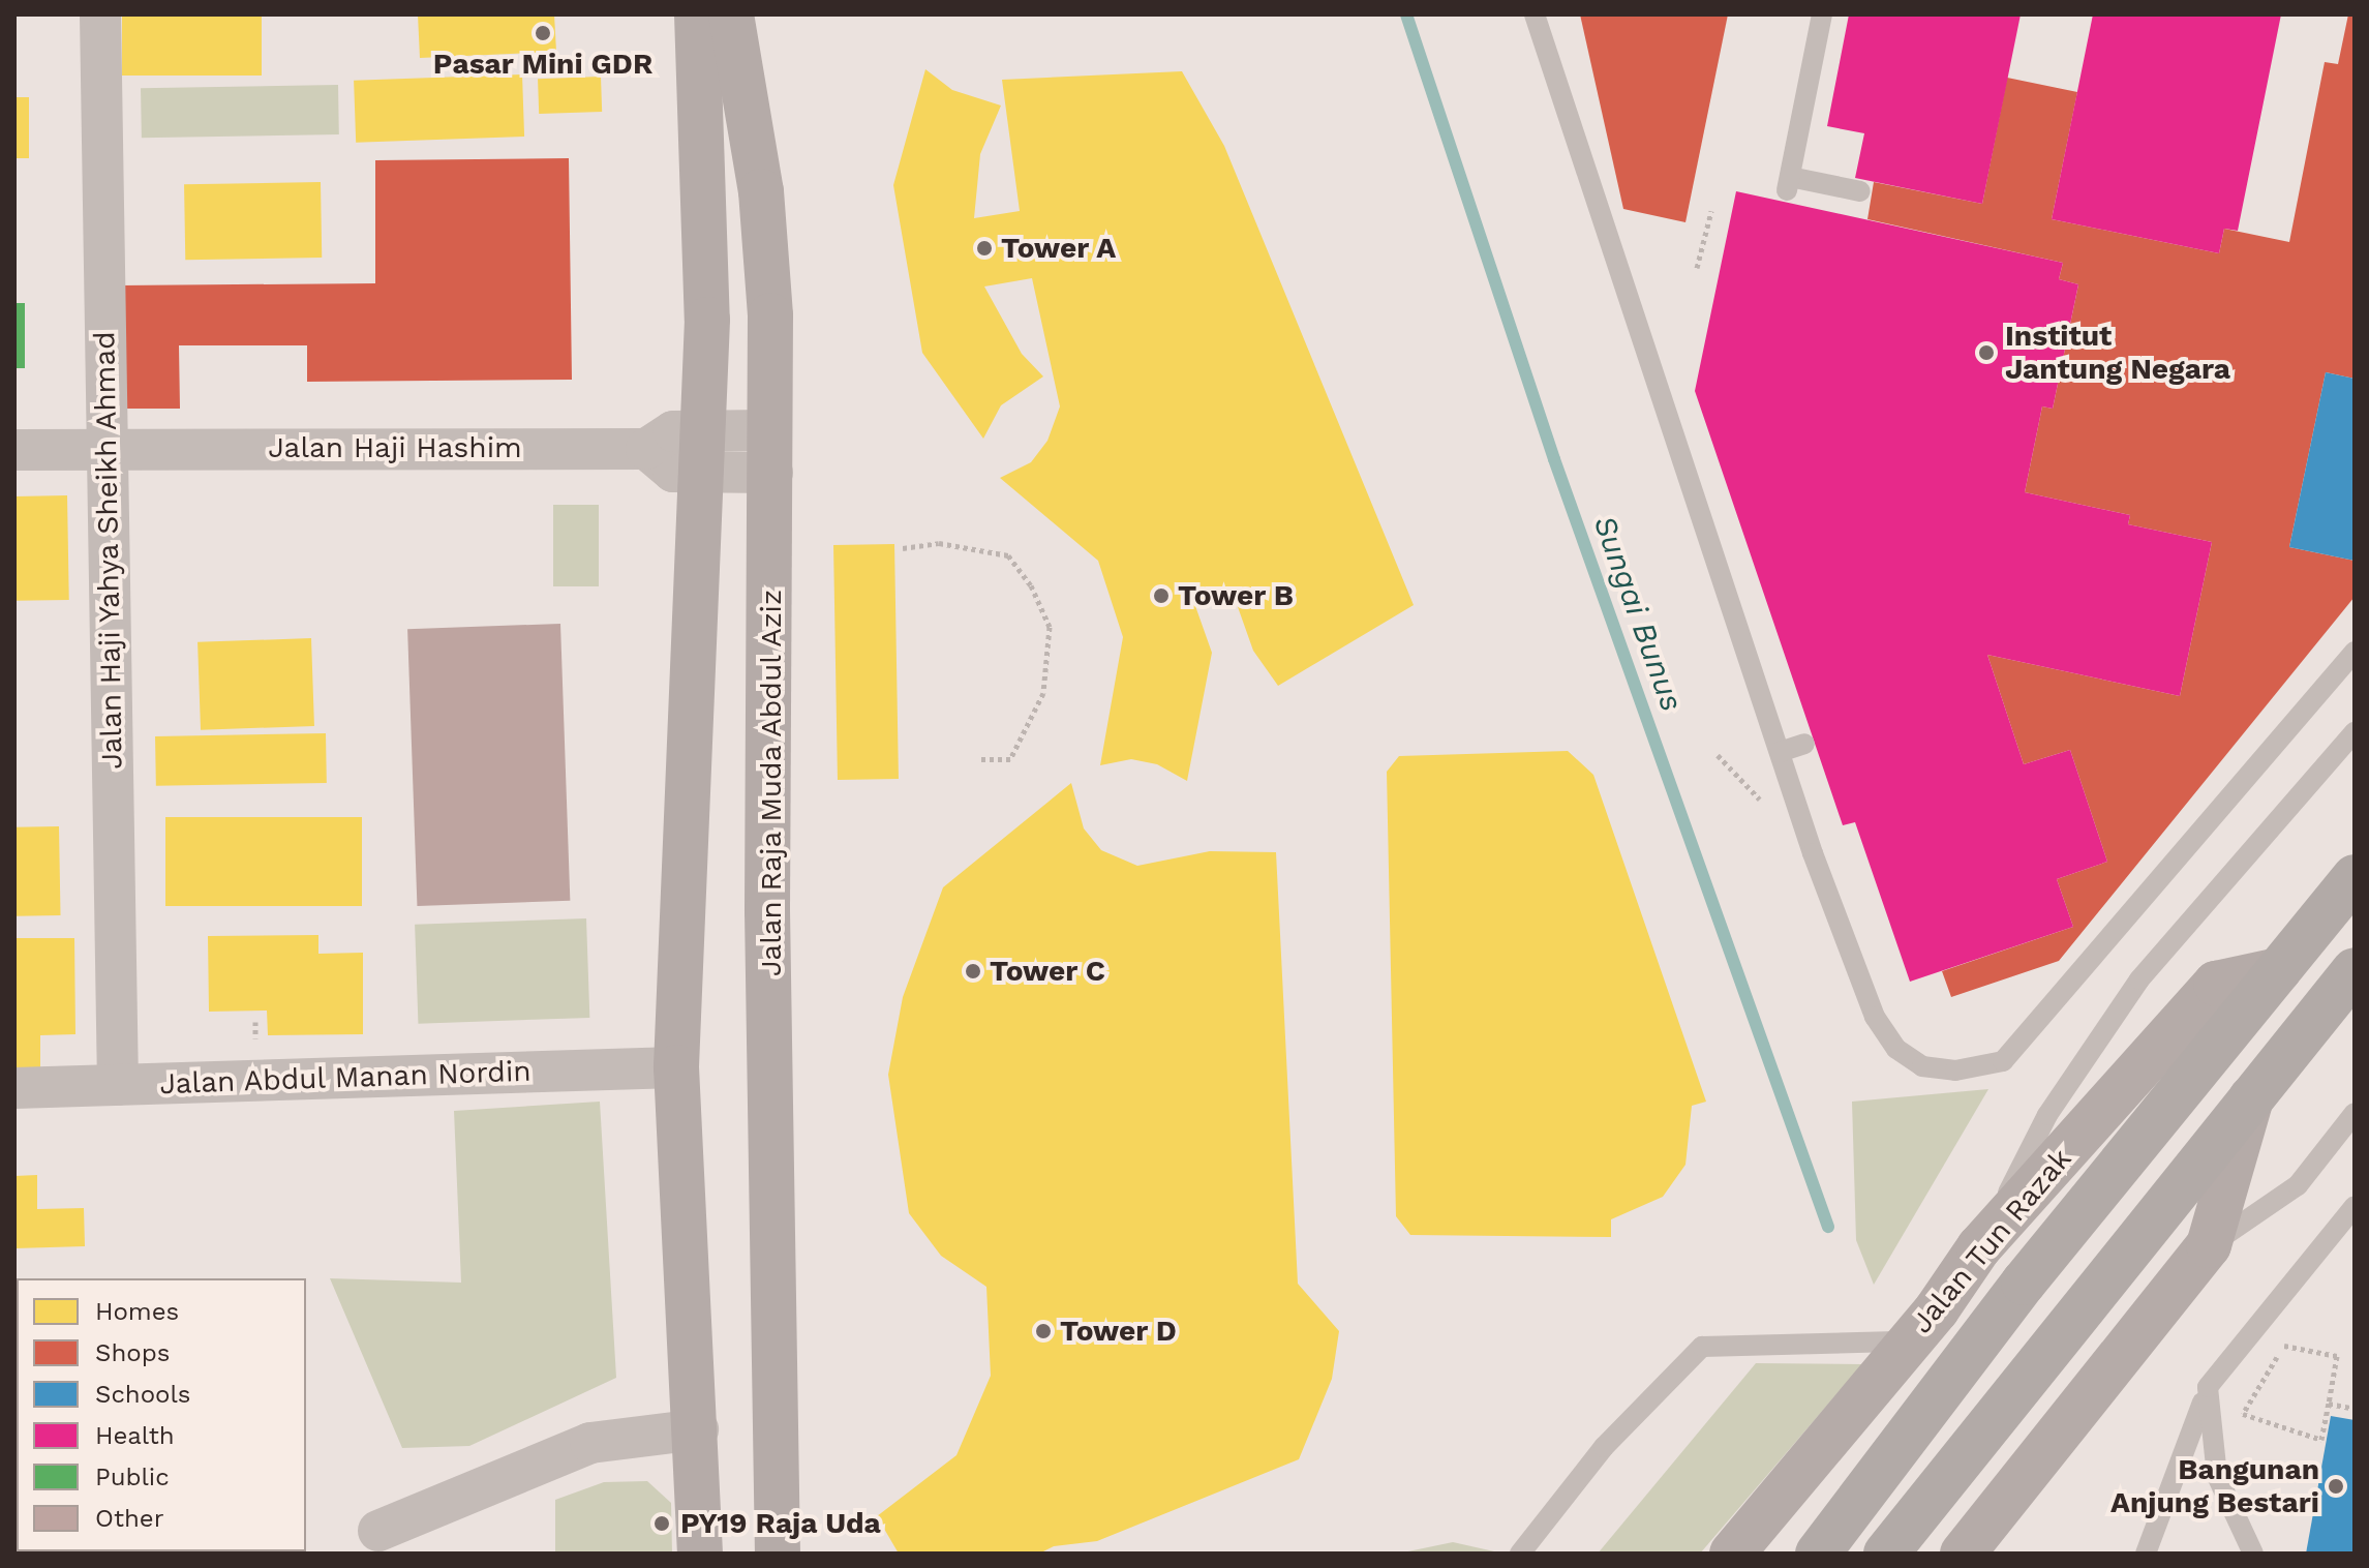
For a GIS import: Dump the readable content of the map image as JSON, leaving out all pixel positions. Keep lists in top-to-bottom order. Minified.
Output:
{"streets":{"main road":["Jalan Raja Muda Abdul Aziz","Jalan Tun Razak"],"street":["Jalan Haji Hashim","Jalan Haji Yahya Sheikh Ahmad","Jalan Abdul Manan Nordin"]},"crossings":[["Jalan Haji Hashim","Jalan Haji Yahya Sheikh Ahmad"],["Jalan Haji Hashim","Jalan Raja Muda Abdul Aziz"],["Jalan Haji Yahya Sheikh Ahmad","Jalan Abdul Manan Nordin"]],"water":["Sungai Bunus"],"places":["Pasar Mini GDR","Tower A","Institut Jantung Negara","Tower B","Tower C","Tower D","Bangunan Anjung Bestari","PY19 Raja Uda"],"legend":["Homes","Shops","Schools","Health","Public","Other"]}
